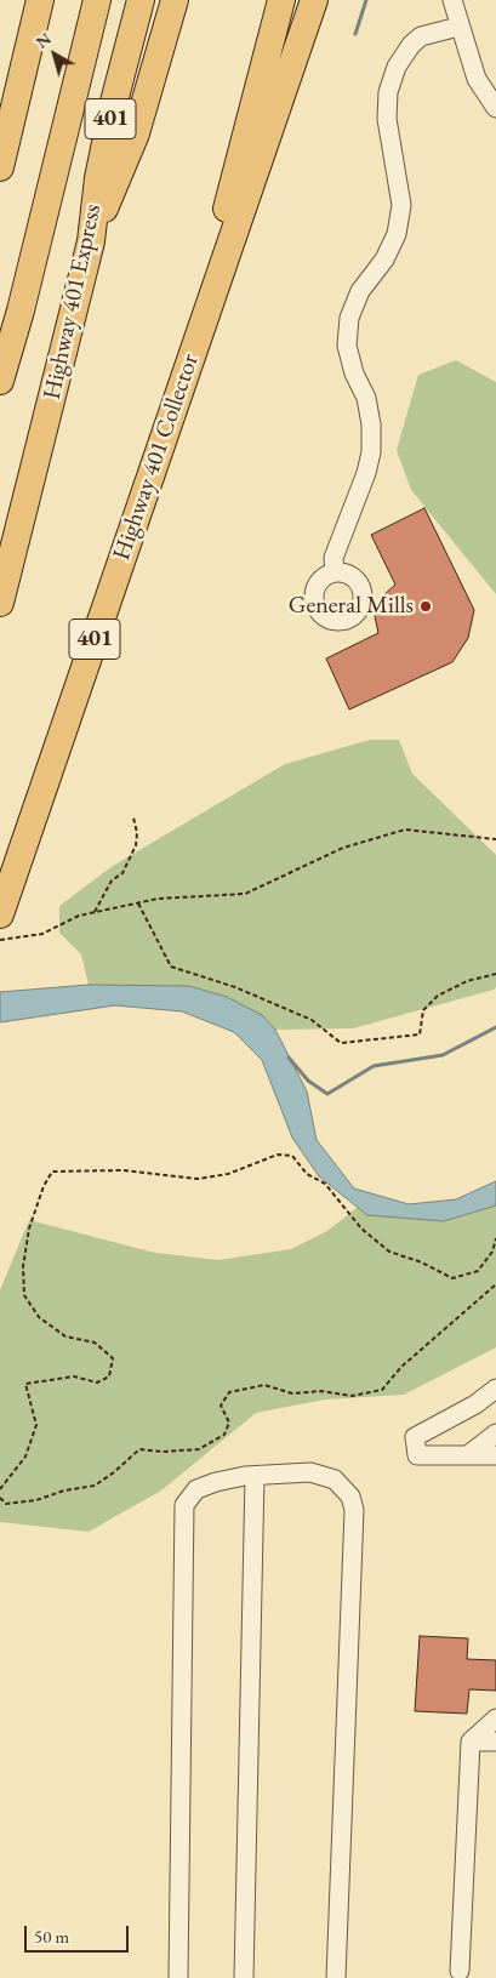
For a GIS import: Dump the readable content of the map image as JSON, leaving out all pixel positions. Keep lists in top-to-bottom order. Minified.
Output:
{"streets":{"highway":["401","Highway 401 Express","Highway 401 Collector"]},"places":["General Mills"],"scale_bar":"50 m","north":"top left"}
